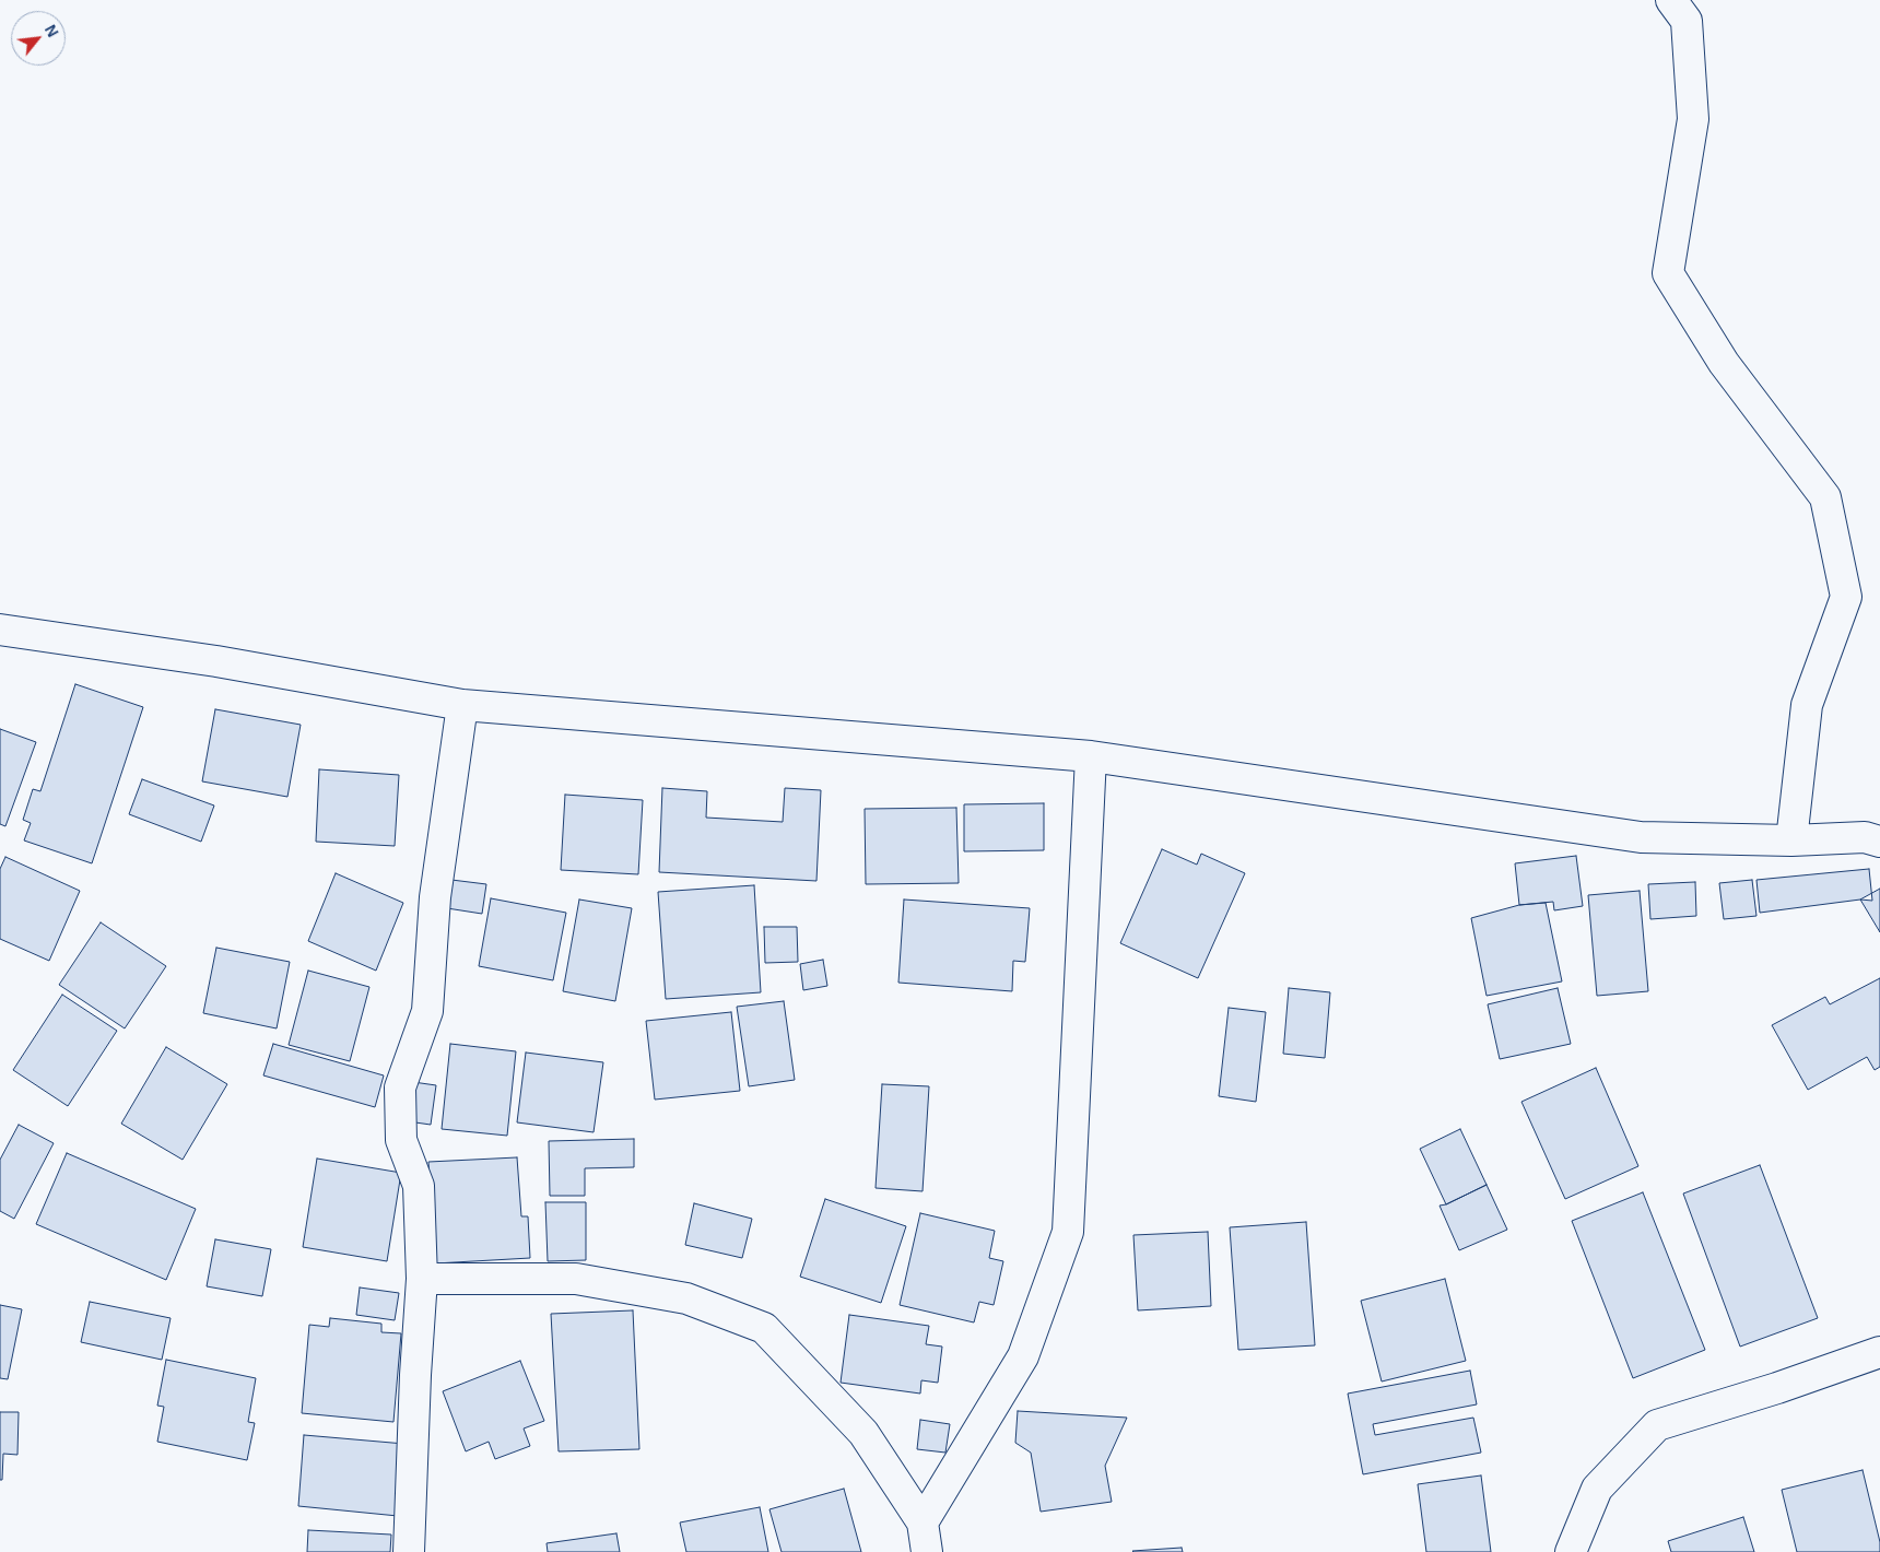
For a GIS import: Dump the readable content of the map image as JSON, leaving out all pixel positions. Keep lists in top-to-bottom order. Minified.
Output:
{"north":"top right"}
